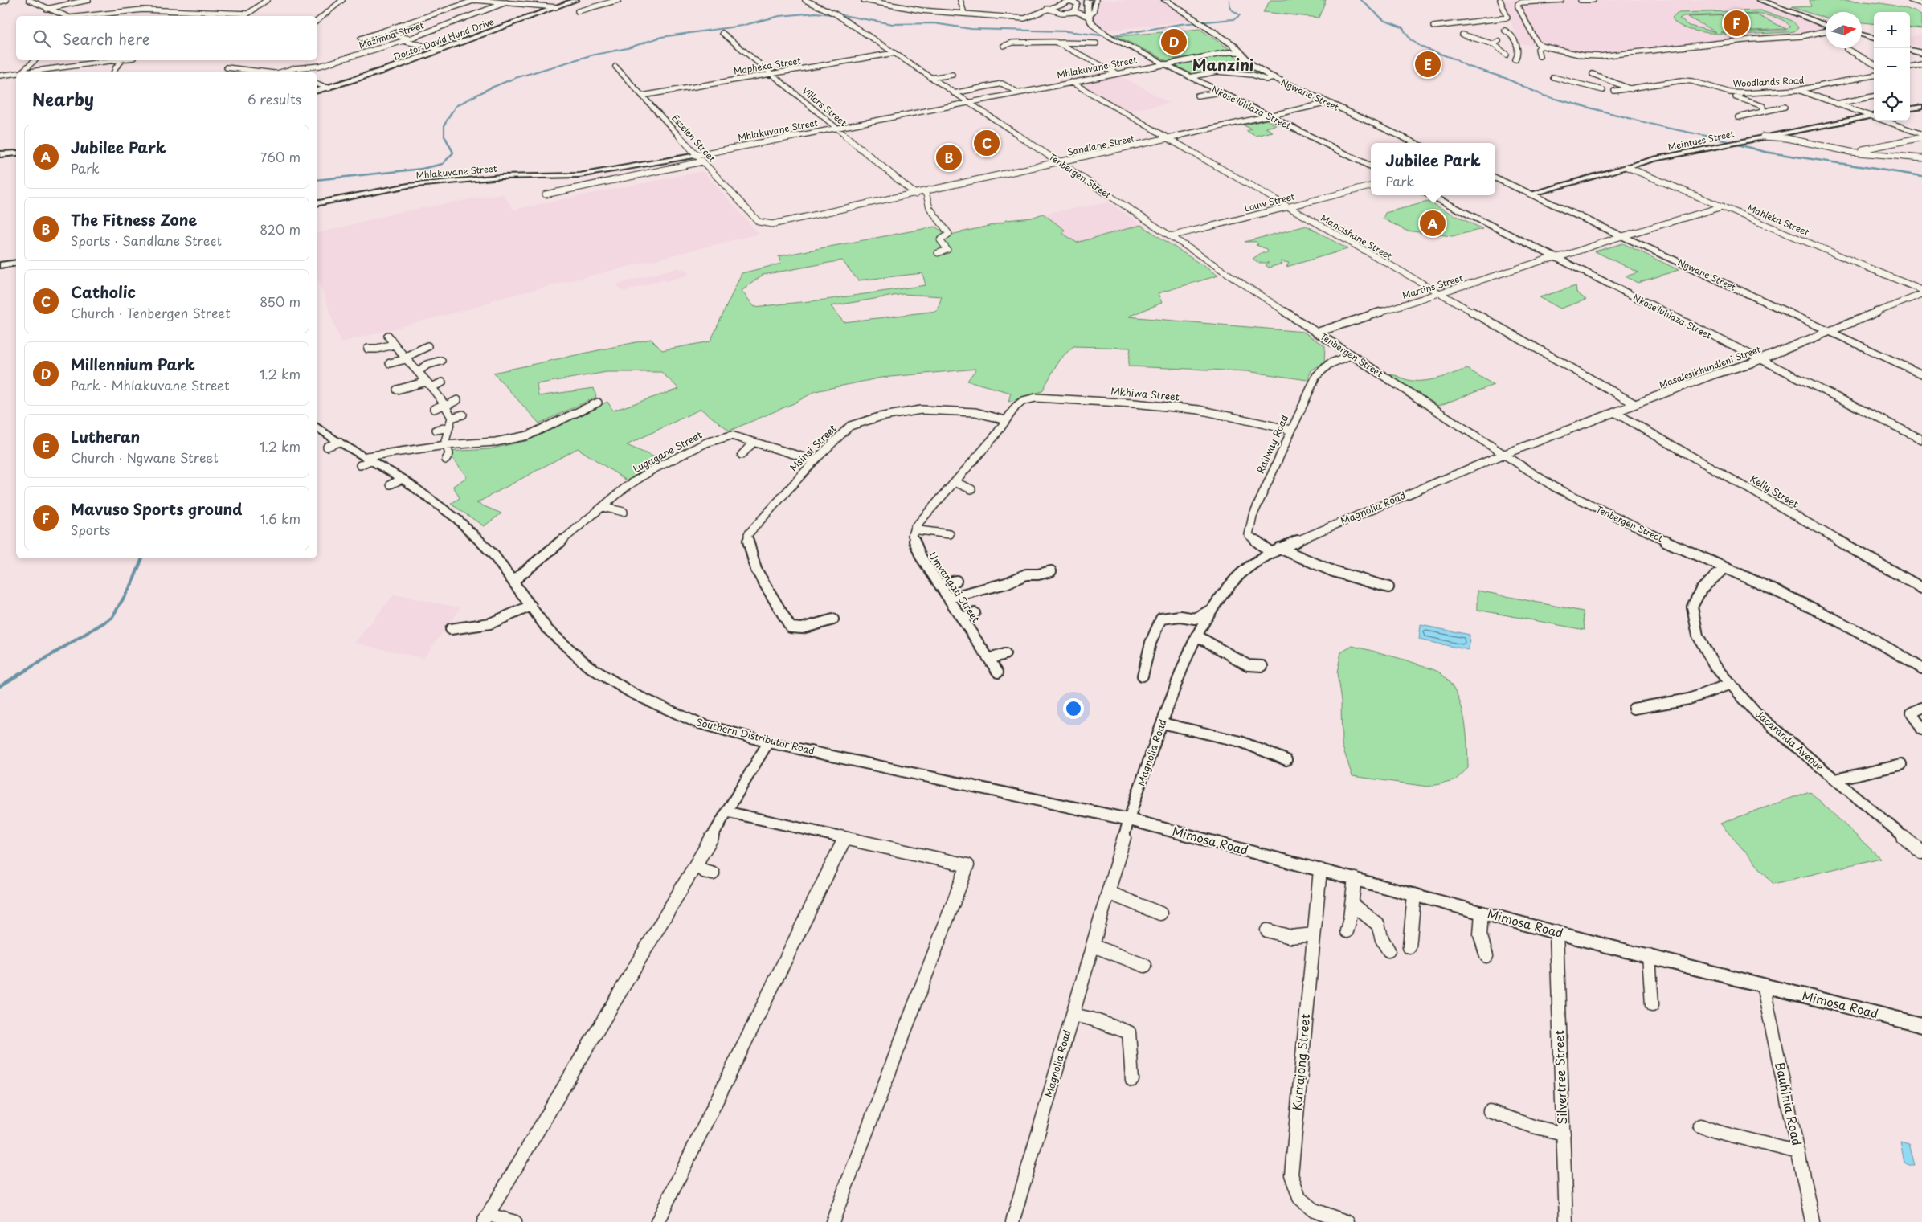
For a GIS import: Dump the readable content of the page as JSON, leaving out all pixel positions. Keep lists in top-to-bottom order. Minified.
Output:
{"streets":{"main road":["Doctor David Hynd Drive","Ngwane Street","Nkose'luhlaza Street"],"street":["Mdzimba Street","Mapheka Street","Mhlakuvane Street","Woodlands Road","Villers Street","Esselen Street","Meintues Street","Sandlane Street","Tenbergen Street","Louw Street","Mahleka Street","Mancishane Street","Martins Street","Masalesikhundleni Street","Mkhiwa Street","Railway Road","Msinsi Street","Lugagane Street","Kelly Street","Magnolia Road","Umvangati Street","Southern Distributor Road","Jacaranda Avenue","Mimosa Road","Kurrajong Street","Silvertree Street","Bauhinia Road"]},"crossings":[["Mapheka Street","Villers Street"],["Mapheka Street","Esselen Street"],["Mapheka Street","Tenbergen Street"],["Mhlakuvane Street","Ngwane Street"],["Mhlakuvane Street","Villers Street"],["Mhlakuvane Street","Nkose'luhlaza Street"],["Mhlakuvane Street","Esselen Street"],["Mhlakuvane Street","Tenbergen Street"],["Mhlakuvane Street","Mancishane Street"],["Ngwane Street","Meintues Street"],["Ngwane Street","Sandlane Street"],["Ngwane Street","Martins Street"],["Ngwane Street","Masalesikhundleni Street"],["Villers Street","Sandlane Street"],["Nkose'luhlaza Street","Sandlane Street"],["Nkose'luhlaza Street","Martins Street"],["Nkose'luhlaza Street","Masalesikhundleni Street"],["Esselen Street","Sandlane Street"],["Meintues Street","Mahleka Street"],["Sandlane Street","Tenbergen Street"],["Sandlane Street","Mancishane Street"],["Tenbergen Street","Louw Street"],["Tenbergen Street","Martins Street"],["Tenbergen Street","Masalesikhundleni Street"],["Tenbergen Street","Railway Road"],["Tenbergen Street","Magnolia Road"],["Tenbergen Street","Jacaranda Avenue"],["Louw Street","Mancishane Street"],["Mancishane Street","Martins Street"],["Mancishane Street","Masalesikhundleni Street"],["Masalesikhundleni Street","Kelly Street"],["Masalesikhundleni Street","Magnolia Road"],["Mkhiwa Street","Railway Road"],["Mkhiwa Street","Msinsi Street"],["Railway Road","Magnolia Road"],["Msinsi Street","Lugagane Street"],["Lugagane Street","Southern Distributor Road"],["Magnolia Road","Southern Distributor Road"],["Magnolia Road","Mimosa Road"],["Southern Distributor Road","Mimosa Road"],["Mimosa Road","Kurrajong Street"],["Mimosa Road","Silvertree Street"],["Mimosa Road","Bauhinia Road"]],"districts":["Manzini"],"north":"right","page":{"pins":["F","D","E","C","B","A"],"map_buttons":["+","−"],"search":"Search here","heading":["Nearby","6 results"],"list":[{"mark":"A","name":"Jubilee Park","note":"Park","value":"760 m"},{"mark":"B","name":"The Fitness Zone","note":"Sports · Sandlane Street","value":"820 m"},{"mark":"C","name":"Catholic","note":"Church · Tenbergen Street","value":"850 m"},{"mark":"D","name":"Millennium Park","note":"Park · Mhlakuvane Street","value":"1.2 km"},{"mark":"E","name":"Lutheran","note":"Church · Ngwane Street","value":"1.2 km"},{"mark":"F","name":"Mavuso Sports ground","note":"Sports","value":"1.6 km"}],"popup":["Jubilee Park","Park"]}}
